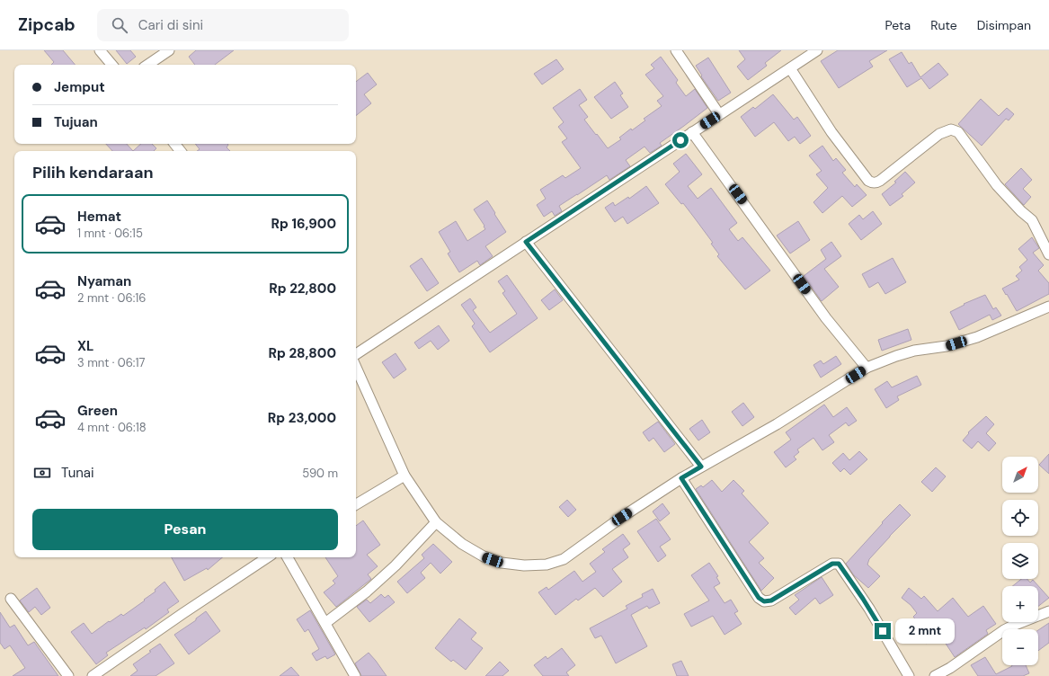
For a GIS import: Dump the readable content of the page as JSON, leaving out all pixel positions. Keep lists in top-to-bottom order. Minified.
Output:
{"north":"top right","page":{"header":"Zipcab","search":"Cari di sini","nav":["Peta","Rute","Disimpan"],"banner":["Jemput","Tujuan"],"heading":"Pilih kendaraan","list":[{"name":"Hemat","note":"1 mnt · 06:15","value":"Rp 16,900"},{"name":"Nyaman","note":"2 mnt · 06:16","value":"Rp 22,800"},{"name":"XL","note":"3 mnt · 06:17","value":"Rp 28,800"},{"name":"Green","note":"4 mnt · 06:18","value":"Rp 23,000"}],"pay":["Tunai","590 m"],"map_buttons":["+","−"],"buttons":"Pesan","bubble":"2 mnt"}}
